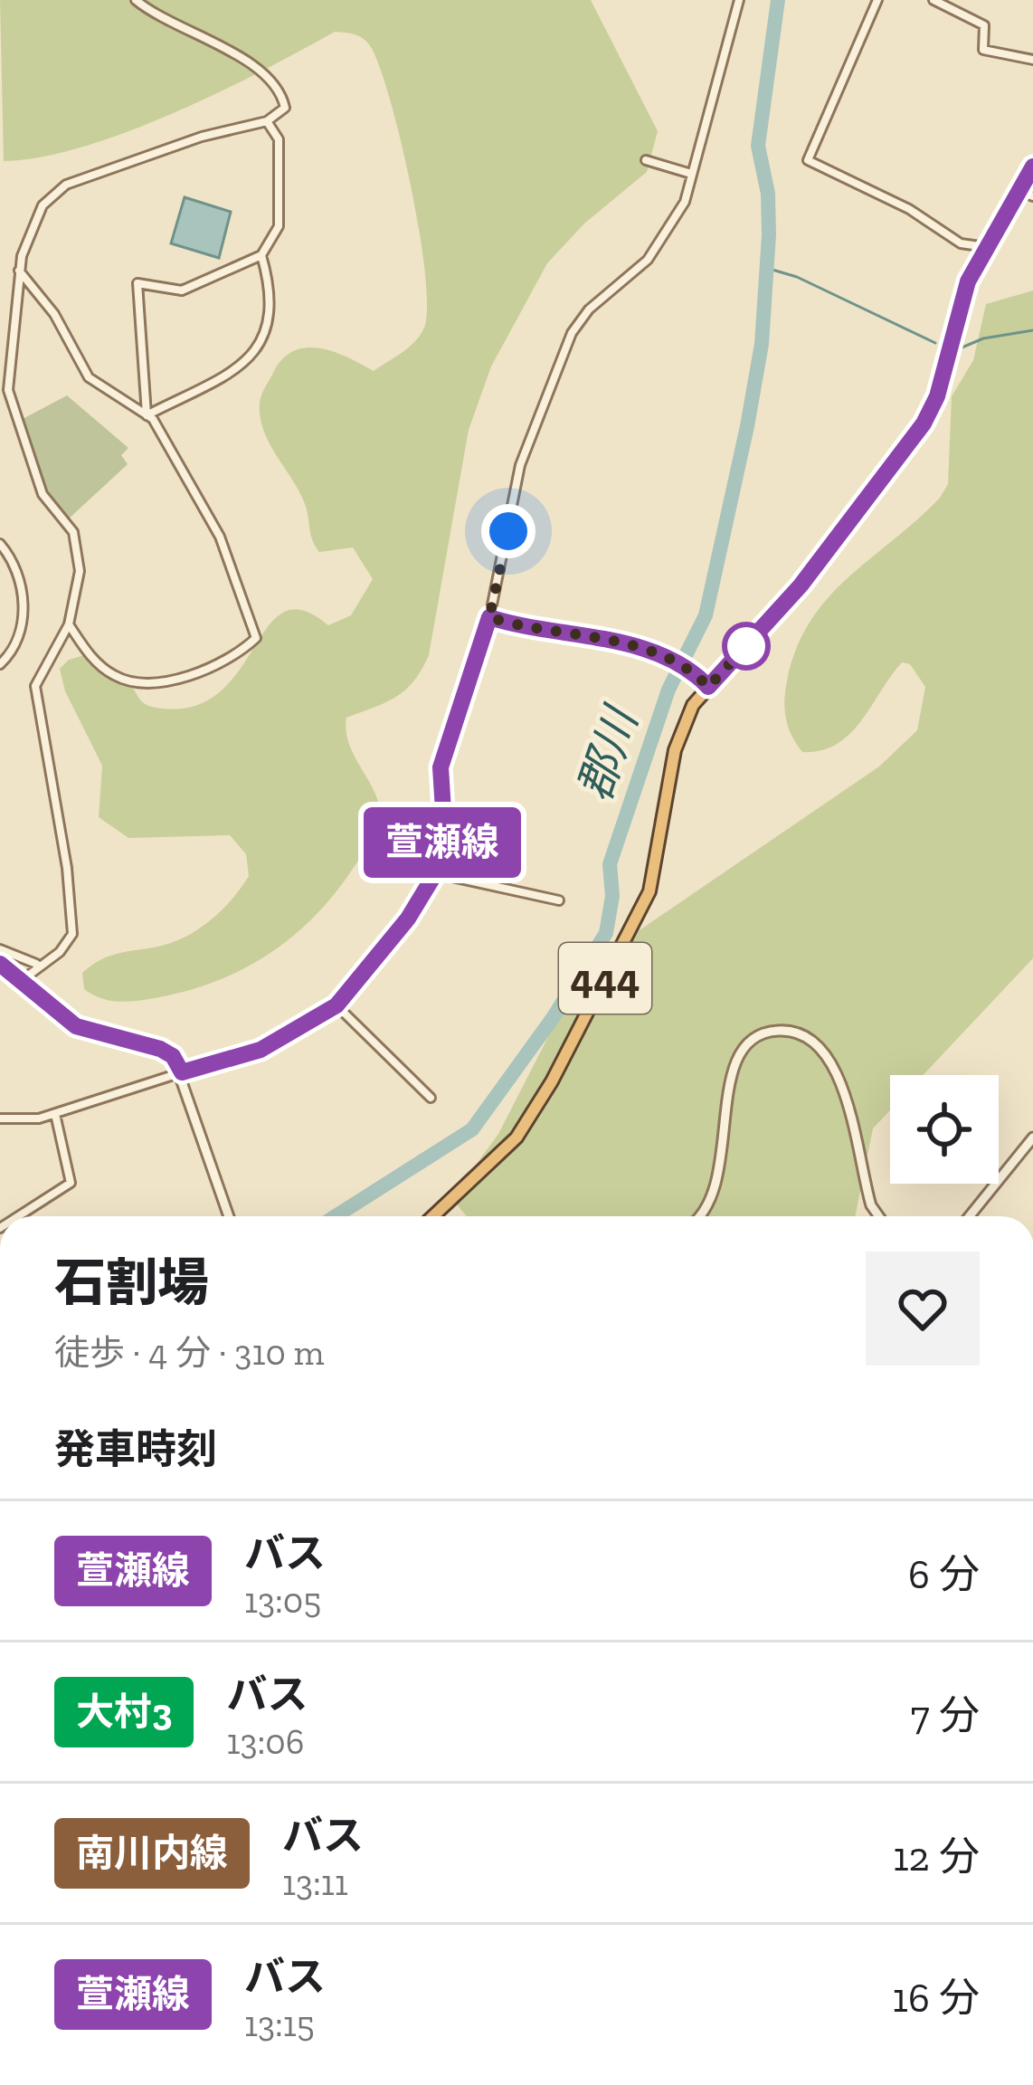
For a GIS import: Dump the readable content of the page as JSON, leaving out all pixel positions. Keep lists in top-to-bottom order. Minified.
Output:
{"streets":{"highway":["444"]},"water":["郡川"],"lines":["bus line 萱瀬線"],"page":{"on_map":"萱瀬線","heading":[["石割場","徒歩 · 4 分 · 310 m"],"発車時刻"],"list":[{"mark":"萱瀬線","name":"バス","note":"13:05","value":"6 分"},{"mark":"大村3","name":"バス","note":"13:06","value":"7 分"},{"mark":"南川内線","name":"バス","note":"13:11","value":"12 分"},{"mark":"萱瀬線","name":"バス","note":"13:15","value":"16 分"}]}}
